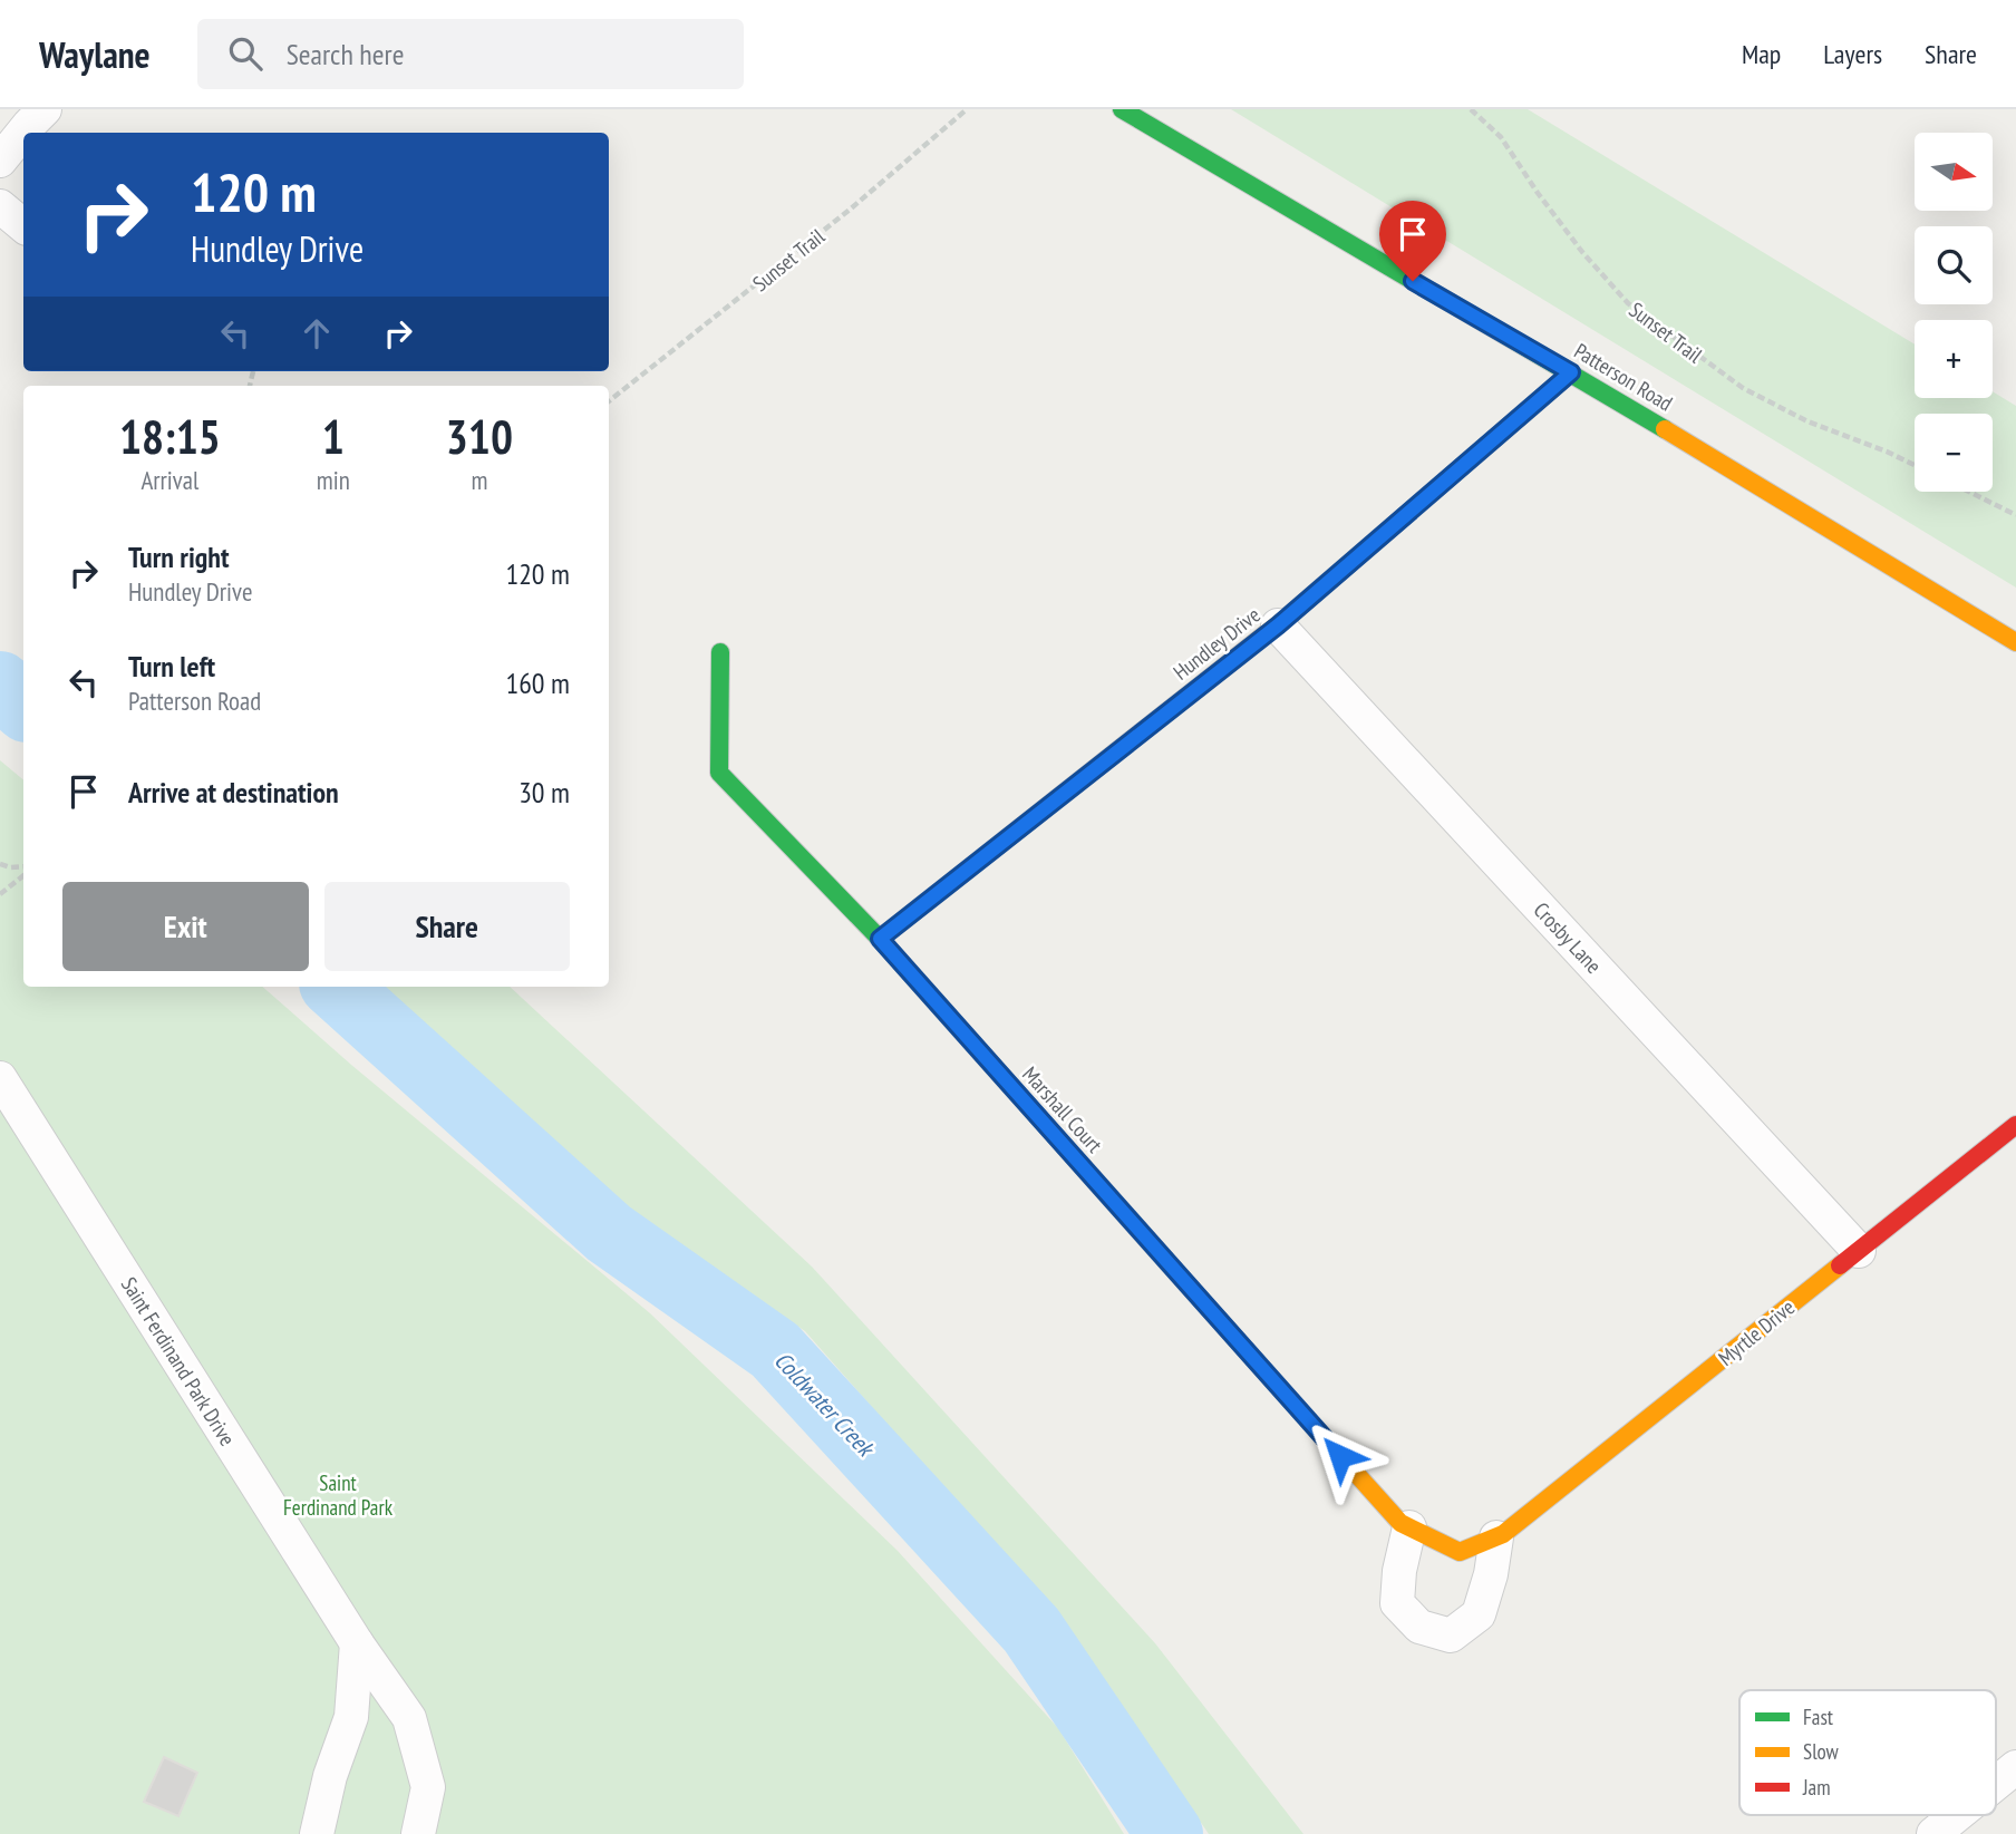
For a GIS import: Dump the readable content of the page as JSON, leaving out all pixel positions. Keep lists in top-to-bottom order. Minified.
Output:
{"streets":{"street":["Patterson Road","Hundley Drive","Crosby Lane","Marshall Court","Myrtle Drive","Saint Ferdinand Park Drive"],"path":["Sunset Trail"]},"crossings":[["Patterson Road","Hundley Drive"],["Hundley Drive","Crosby Lane"],["Hundley Drive","Marshall Court"],["Crosby Lane","Myrtle Drive"],["Marshall Court","Myrtle Drive"]],"water":["Coldwater Creek"],"parks":["Saint Ferdinand Park"],"legend":["Fast","Slow","Jam"],"north":"right","page":{"header":"Waylane","search":"Search here","nav":["Map","Layers","Share"],"map_buttons":["+","−"],"turn":["120 m","Hundley Drive"],"eta":["18:15","Arrival","1","min","310","m"],"list":[{"name":"Turn right","note":"Hundley Drive","value":"120 m"},{"name":"Turn left","note":"Patterson Road","value":"160 m"},{"name":"Arrive at destination","value":"30 m"}],"buttons":["Exit","Share"]}}
